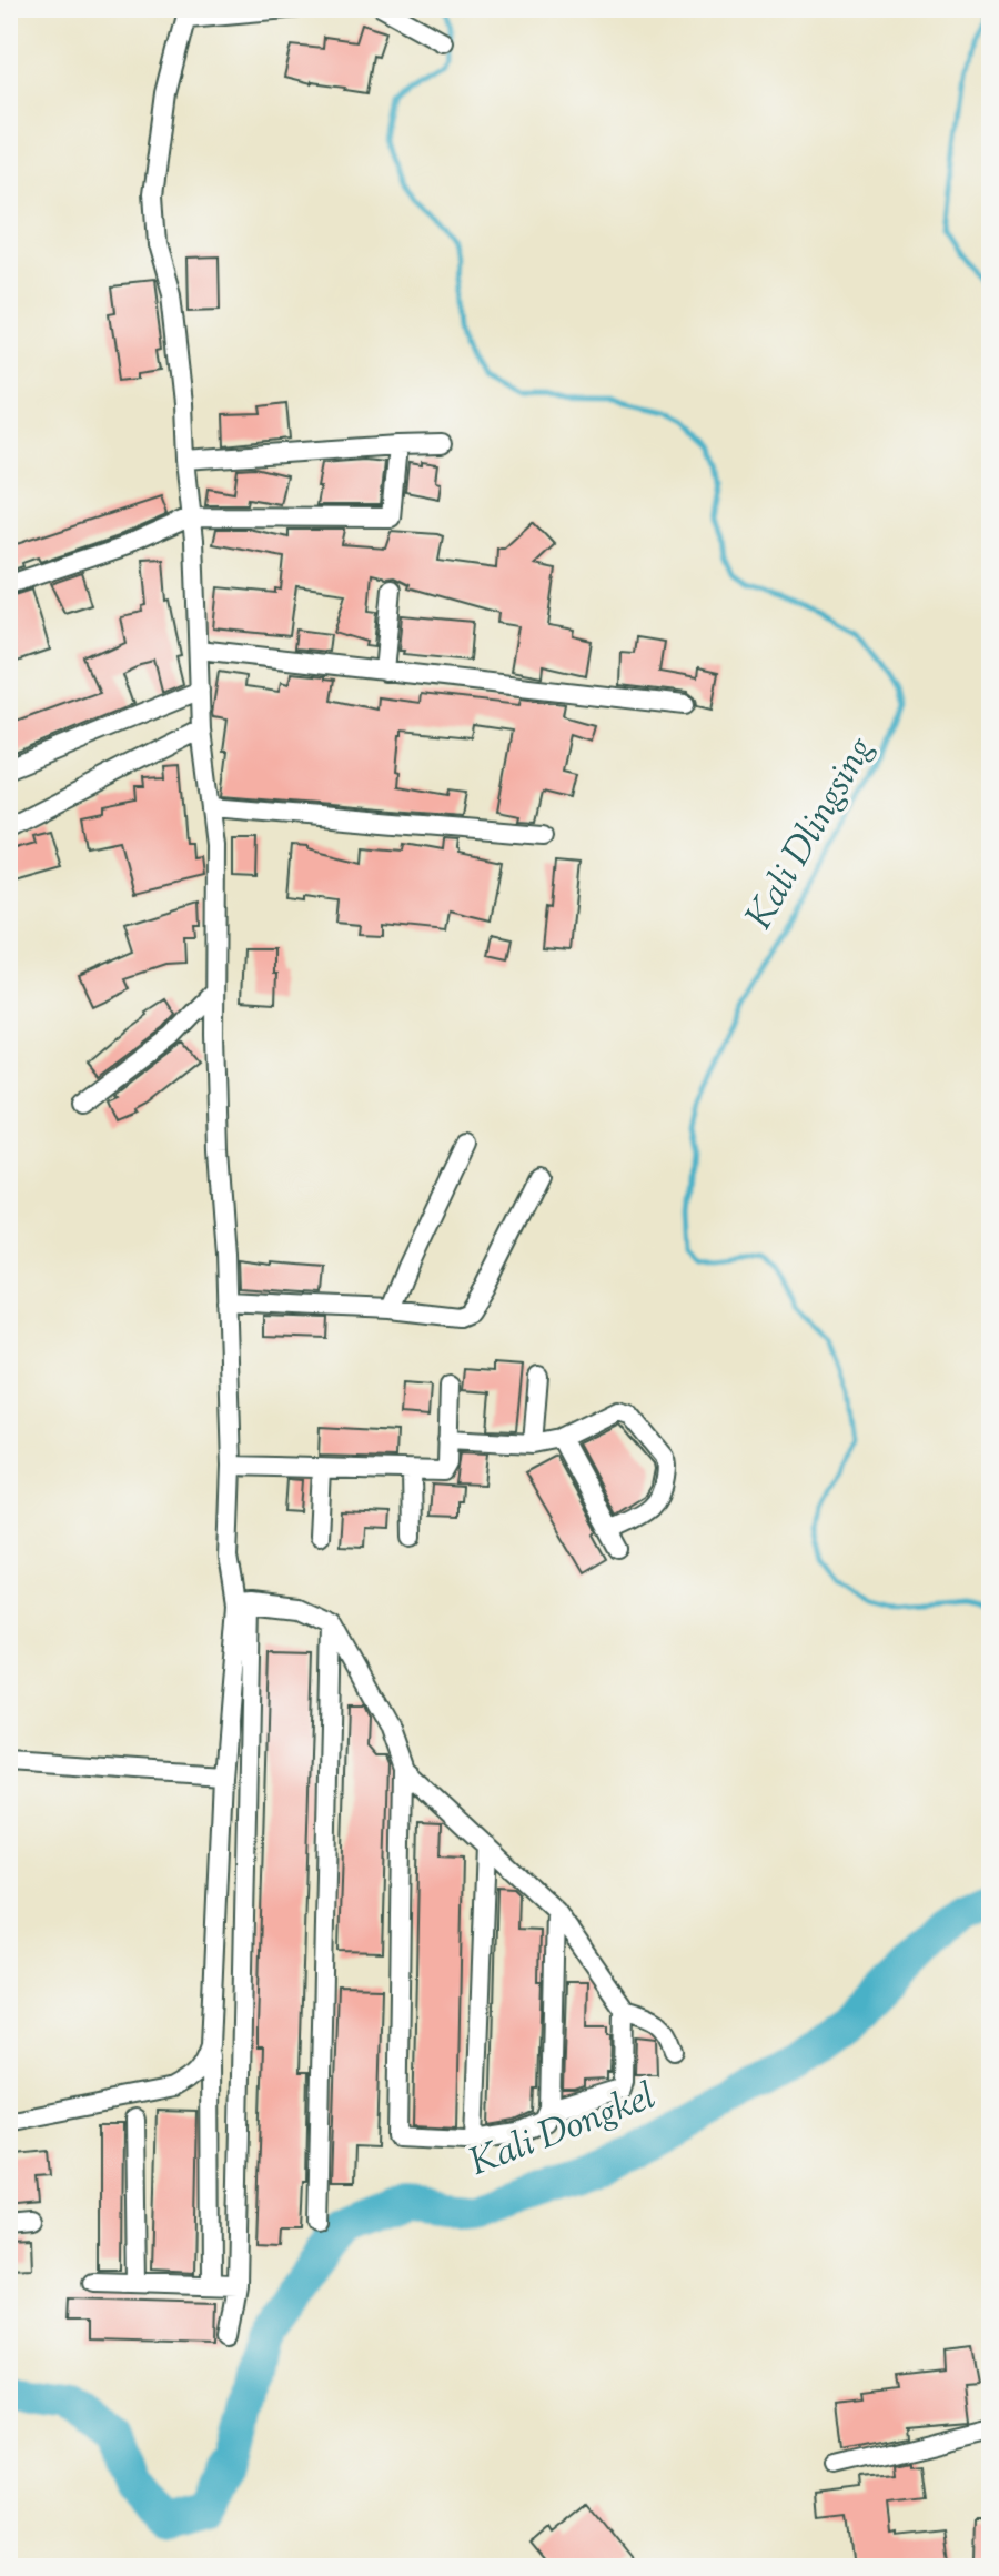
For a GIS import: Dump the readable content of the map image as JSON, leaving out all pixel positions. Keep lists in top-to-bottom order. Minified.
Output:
{"water":["Kali Dlingsing","Kali Dongkel"]}
